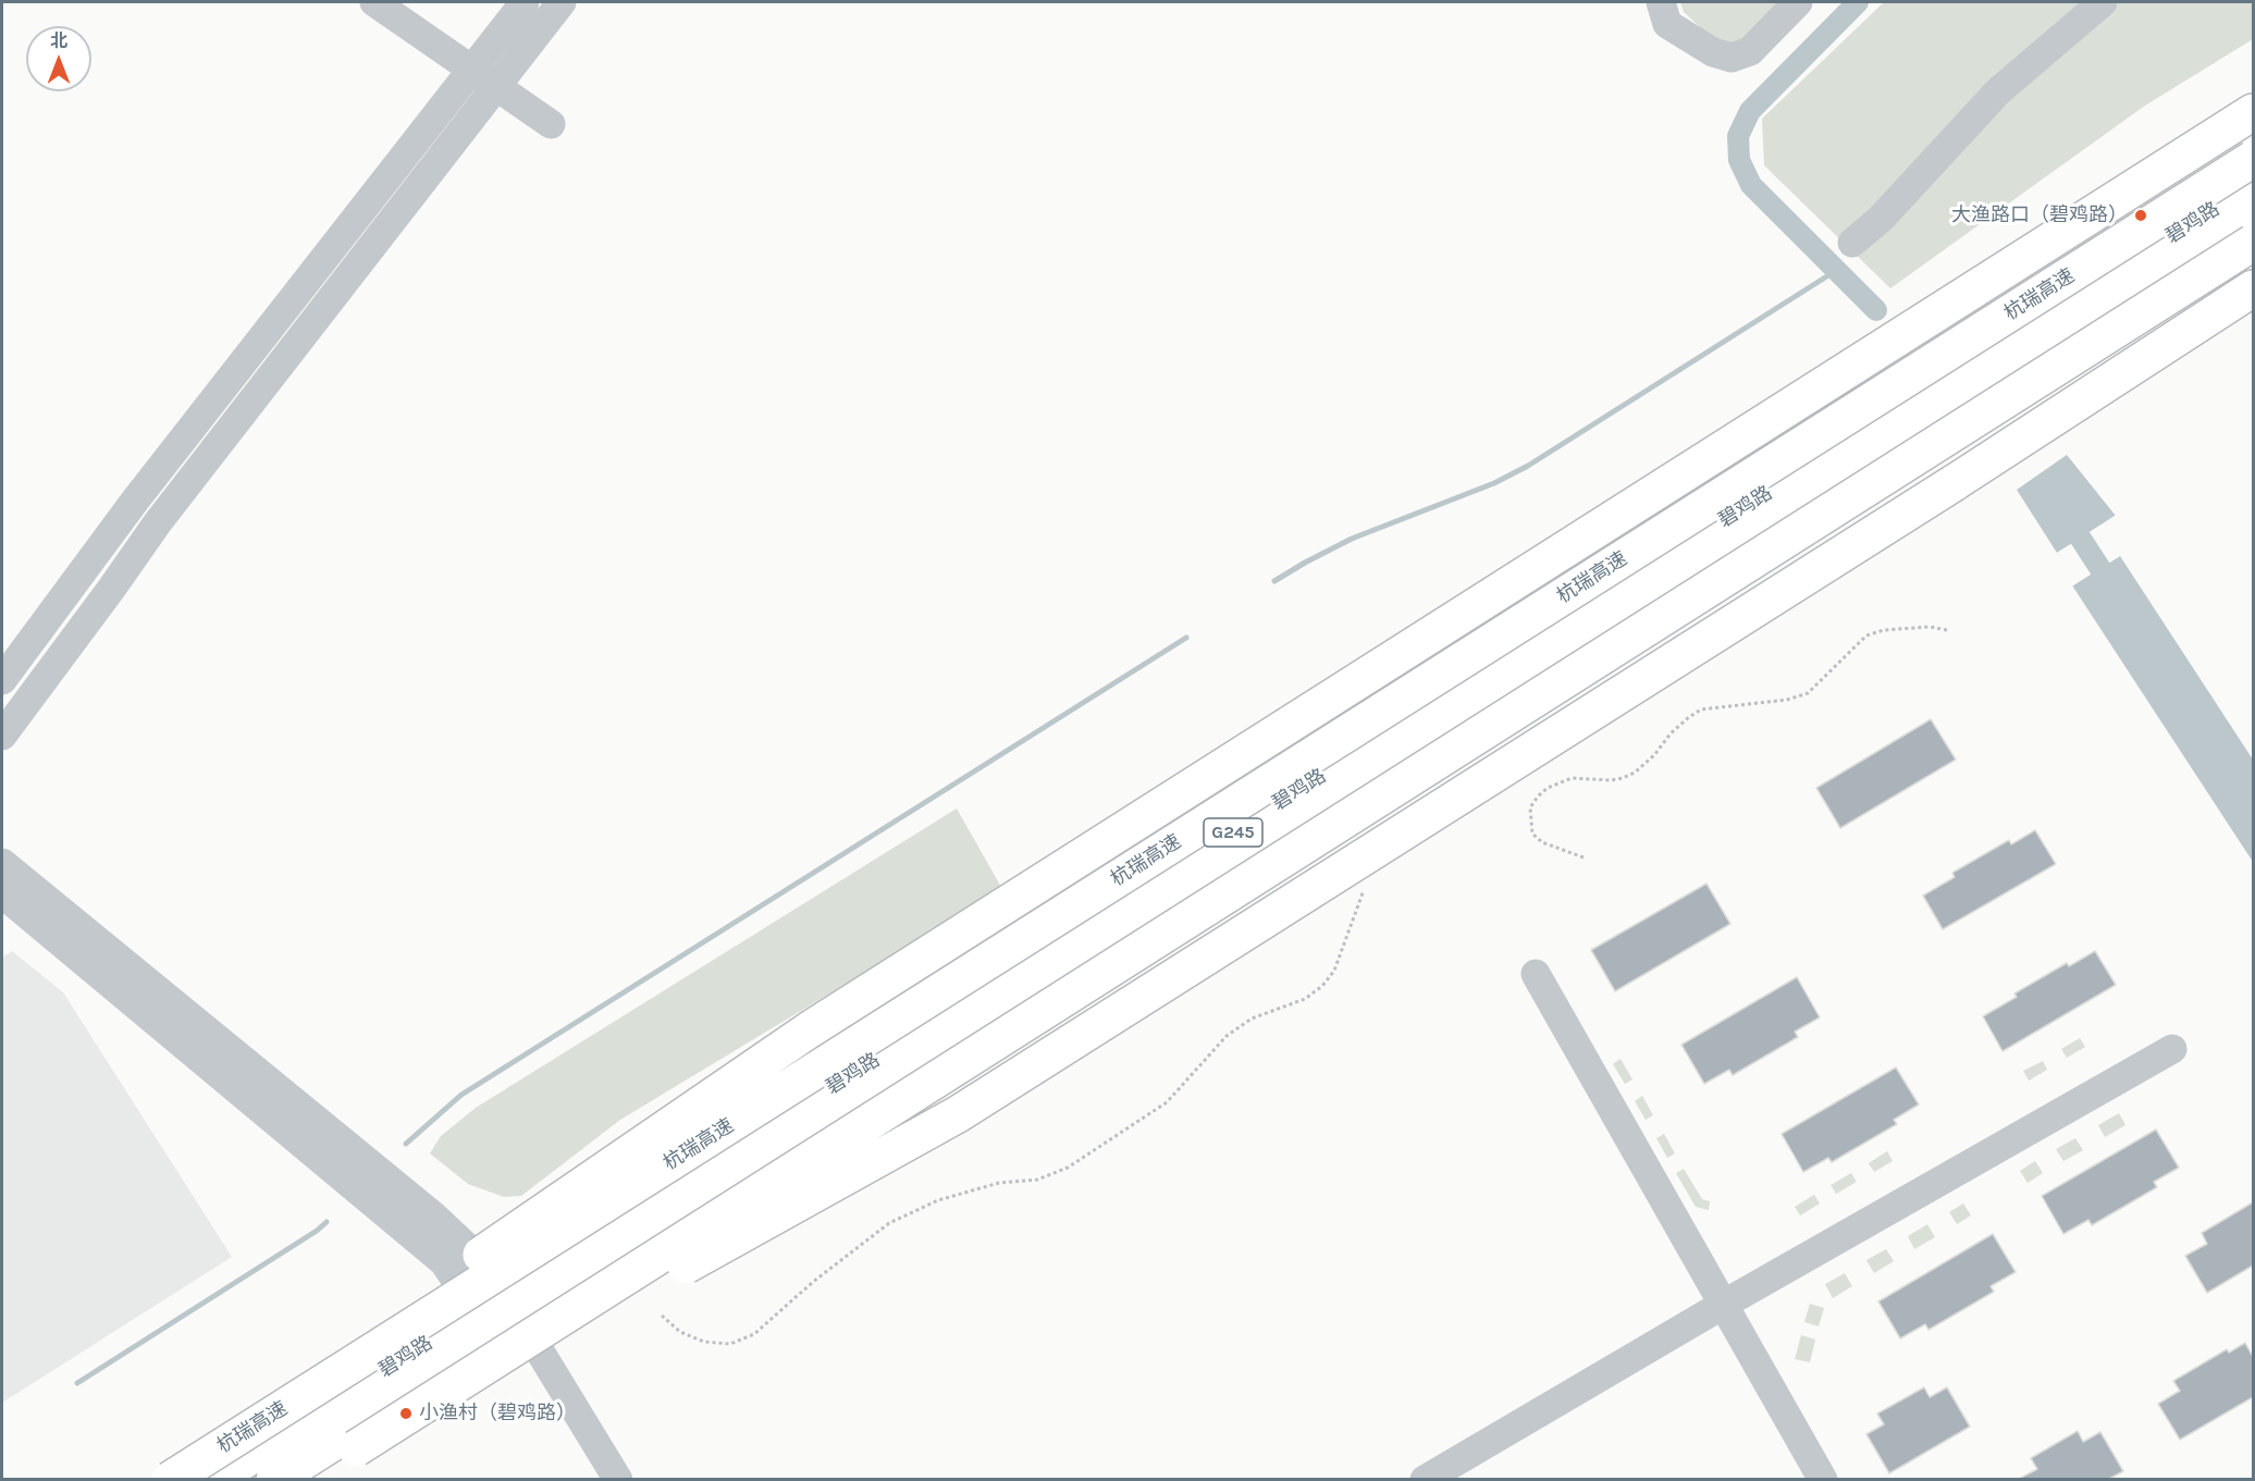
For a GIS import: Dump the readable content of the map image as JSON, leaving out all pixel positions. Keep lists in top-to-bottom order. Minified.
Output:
{"streets":{"highway":["碧鸡路","杭瑞高速","G245"]},"places":["大渔路口（碧鸡路）","小渔村（碧鸡路）"],"north":"top"}
